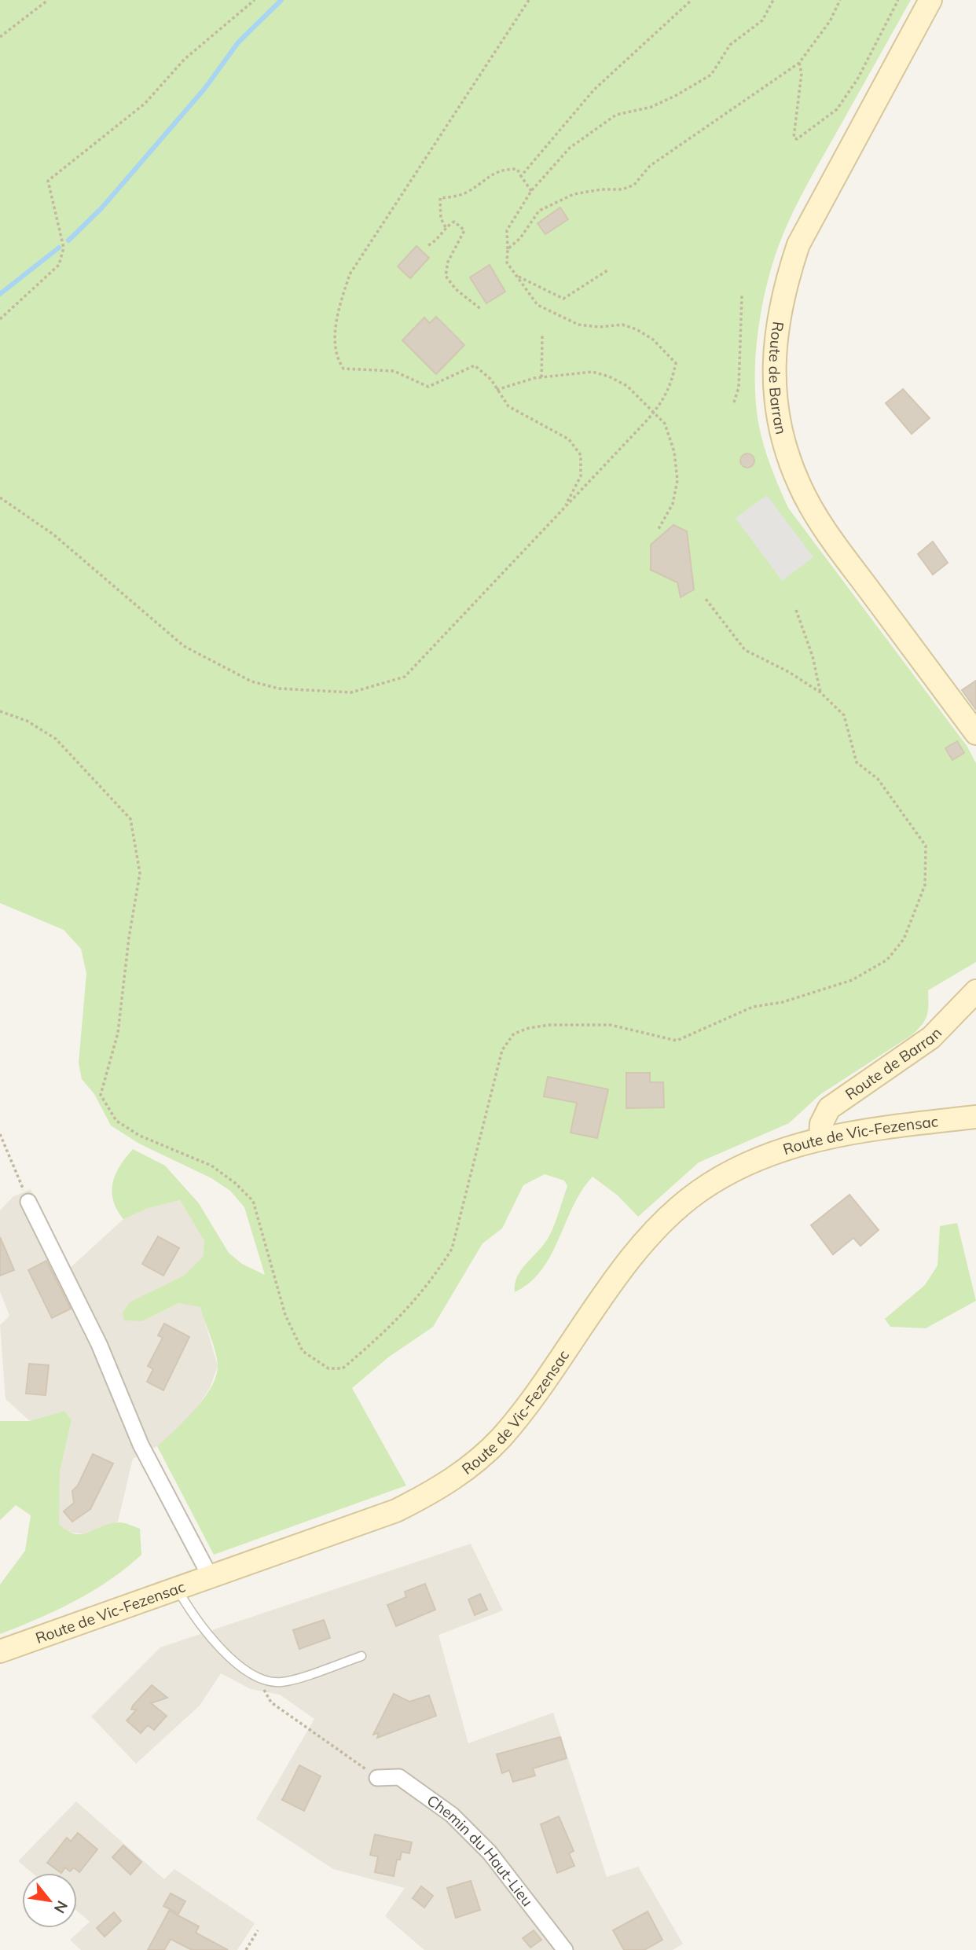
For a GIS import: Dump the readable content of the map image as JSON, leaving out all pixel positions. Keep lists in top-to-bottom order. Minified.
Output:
{"streets":{"main road":["Route de Barran","Route de Vic-Fezensac"],"street":["Chemin du Haut-Lieu"]},"crossings":[["Route de Barran","Route de Vic-Fezensac"]],"north":"bottom right"}
